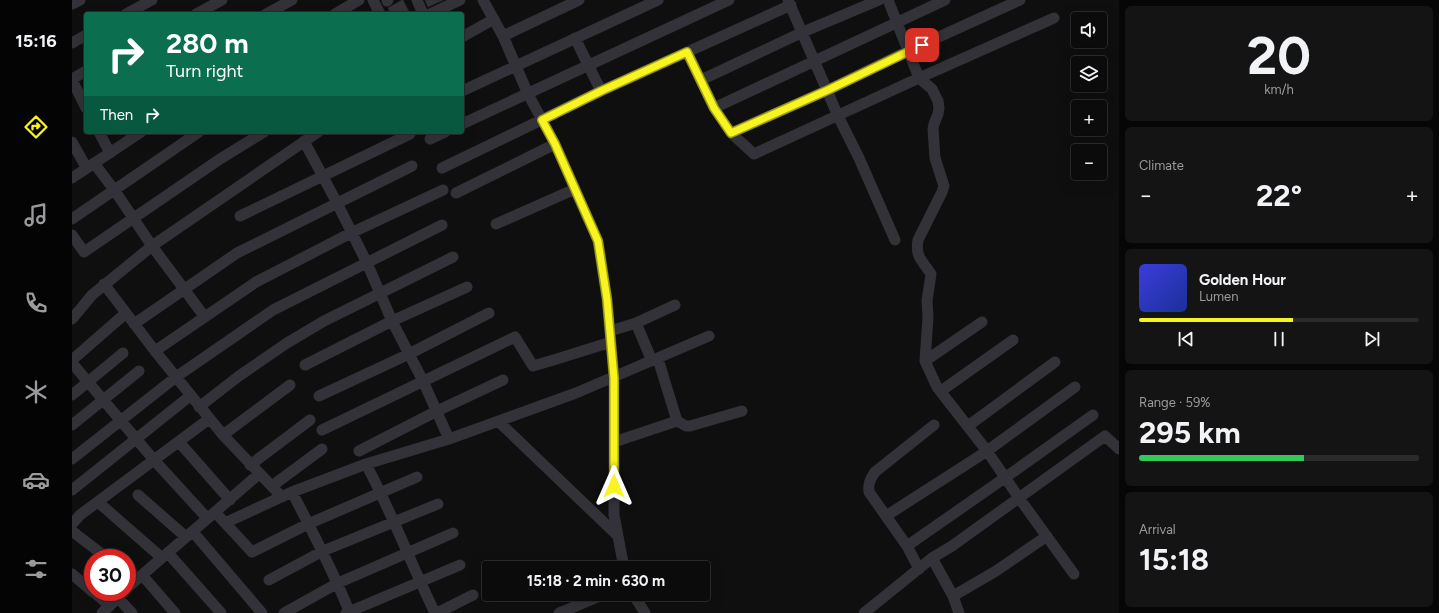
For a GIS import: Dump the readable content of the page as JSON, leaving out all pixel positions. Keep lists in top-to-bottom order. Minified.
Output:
{"page":{"tabs":"15:16","tile":[["20","km/h"],"Climate",["Range · 59%","295 km"],["Arrival","15:18"]],"map_buttons":["+","−"],"turn":["280 m","Turn right"],"then":"Then","heat":["−","22°","+"],"song":["Golden Hour","Lumen"],"limit":"30","trip":"15:18 · 2 min · 630 m"}}
